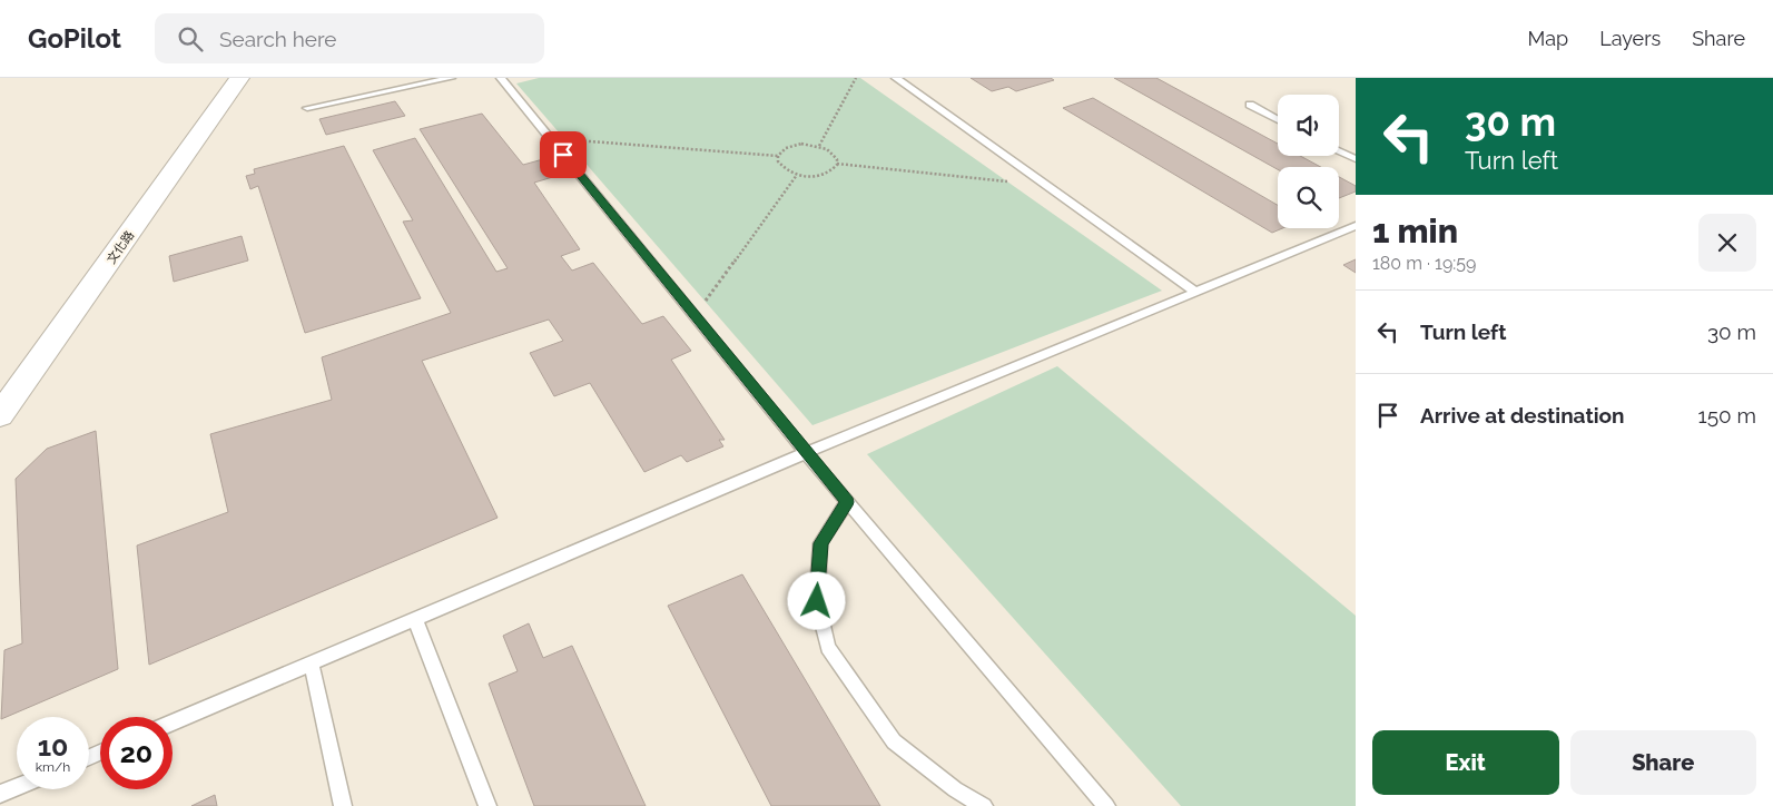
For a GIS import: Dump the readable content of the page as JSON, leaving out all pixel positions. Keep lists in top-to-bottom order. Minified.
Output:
{"streets":{"main road":["文化路"]},"page":{"header":"GoPilot","search":"Search here","nav":["Map","Layers","Share"],"turn":["30 m","Turn left"],"heading":["1 min","180 m · 19:59"],"list":[{"name":"Turn left","value":"30 m"},{"name":"Arrive at destination","value":"150 m"}],"speed":"10 km/h","limit":"20","buttons":["Exit","Share"]}}
